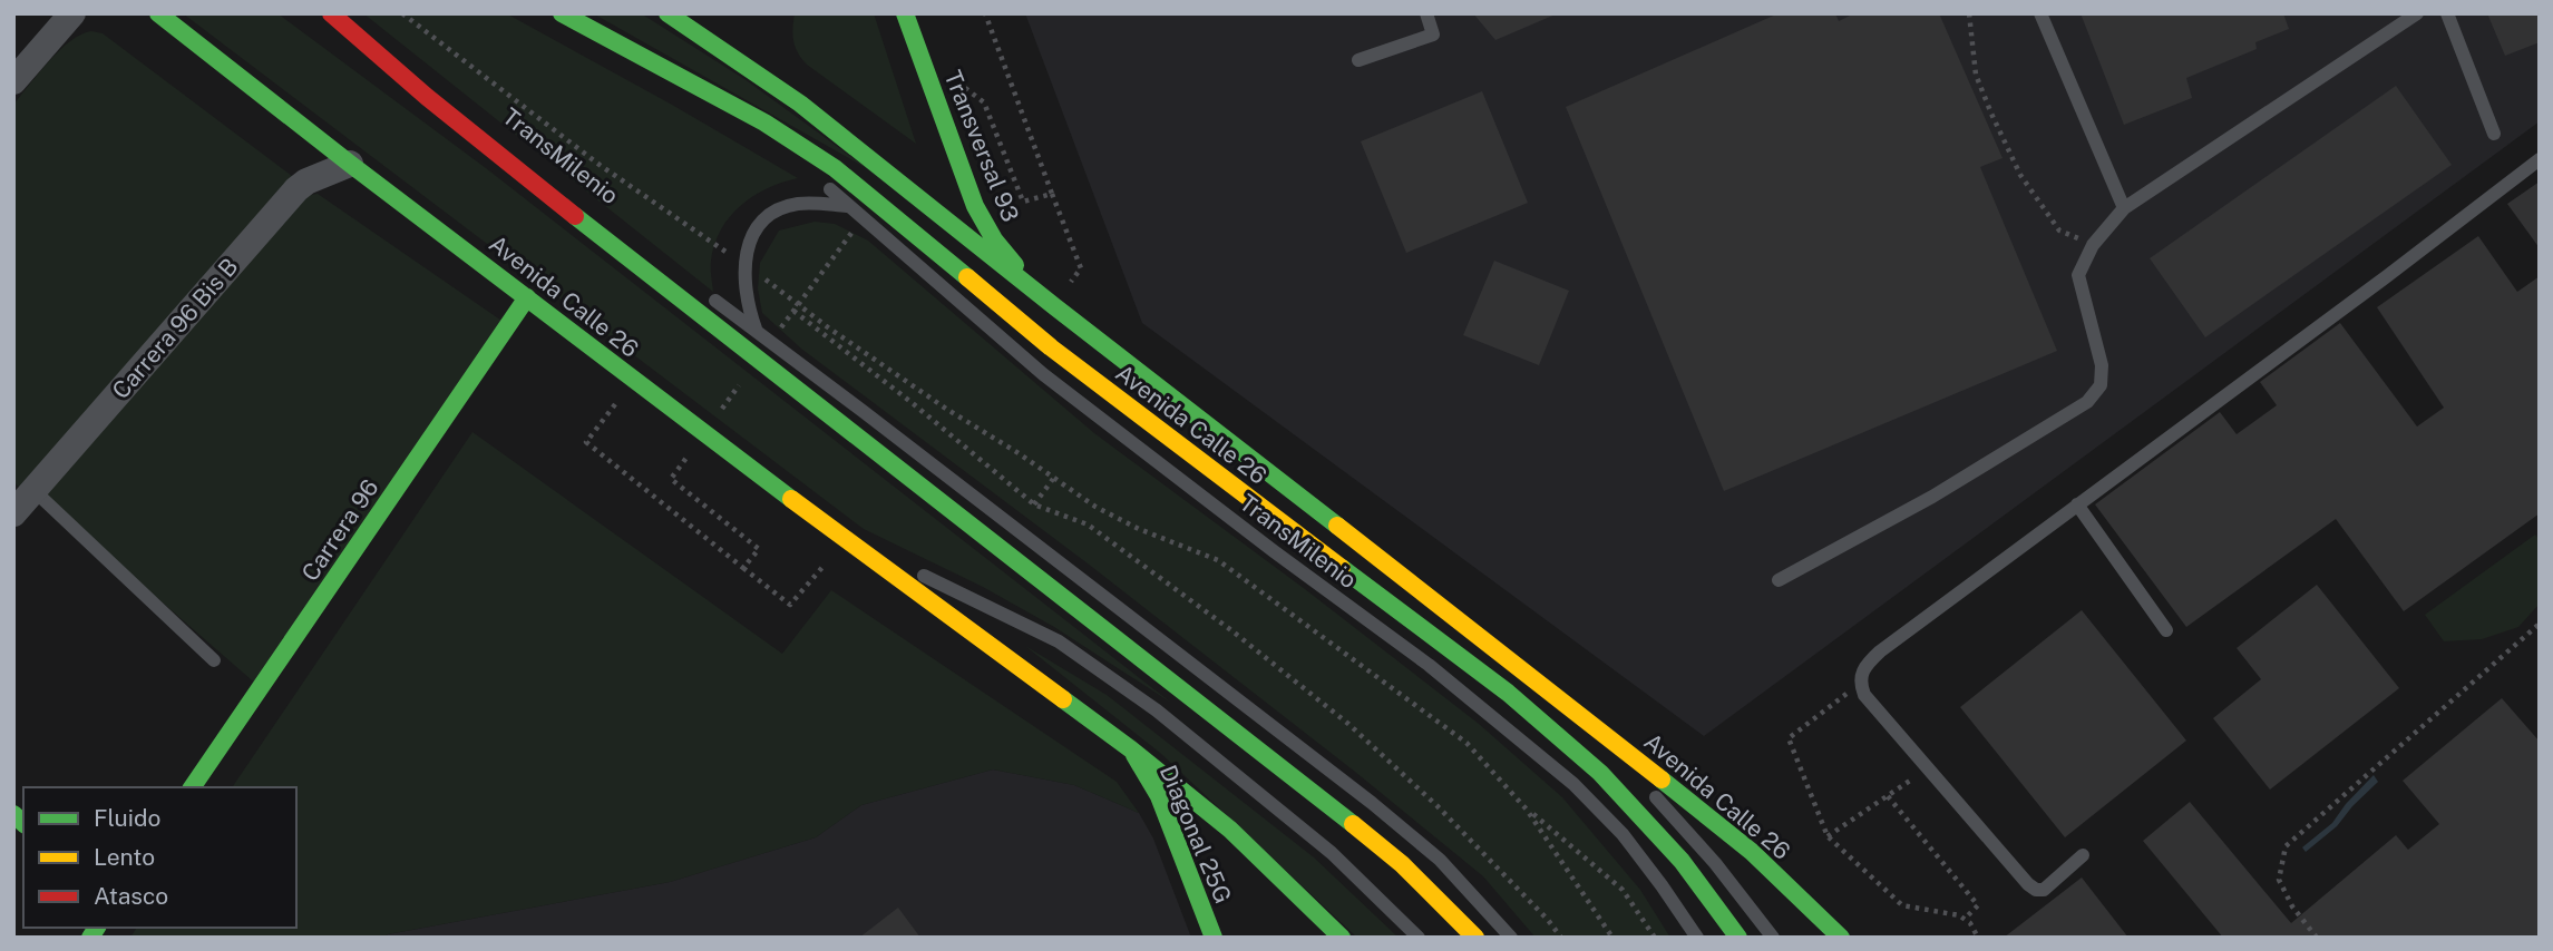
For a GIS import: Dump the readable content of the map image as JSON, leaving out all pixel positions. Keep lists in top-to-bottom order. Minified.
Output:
{"streets":{"main road":["Transversal 93","Avenida Calle 26","Carrera 96","Diagonal 25G"],"street":["Carrera 96 Bis B"],"lane":["TransMilenio"]},"crossings":[["Transversal 93","Avenida Calle 26"],["Avenida Calle 26","Carrera 96 Bis B"],["Avenida Calle 26","Carrera 96"],["Avenida Calle 26","Diagonal 25G"]],"legend":["Fluido","Lento","Atasco"]}
